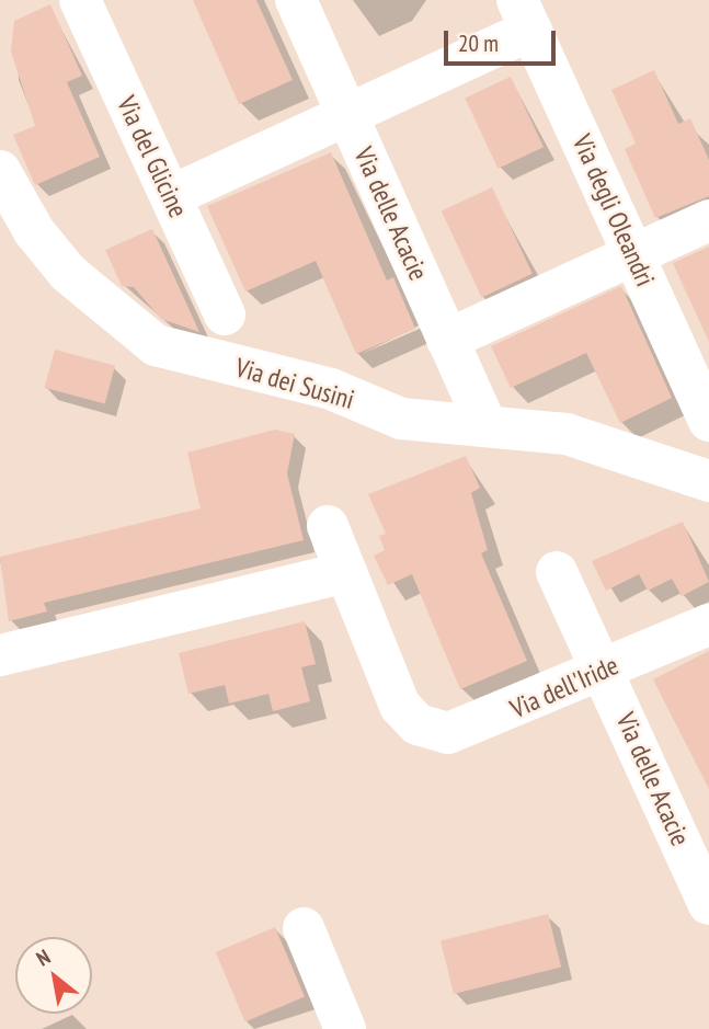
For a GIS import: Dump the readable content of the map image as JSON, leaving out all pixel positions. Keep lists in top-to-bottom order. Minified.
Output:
{"streets":{"street":["Via del Glicine","Via degli Oleandri","Via delle Acacie","Via dei Susini","Via dell'Iride"]},"crossings":[["Via delle Acacie","Via dei Susini"],["Via delle Acacie","Via dell'Iride"]],"scale_bar":"20 m","north":"top left"}
